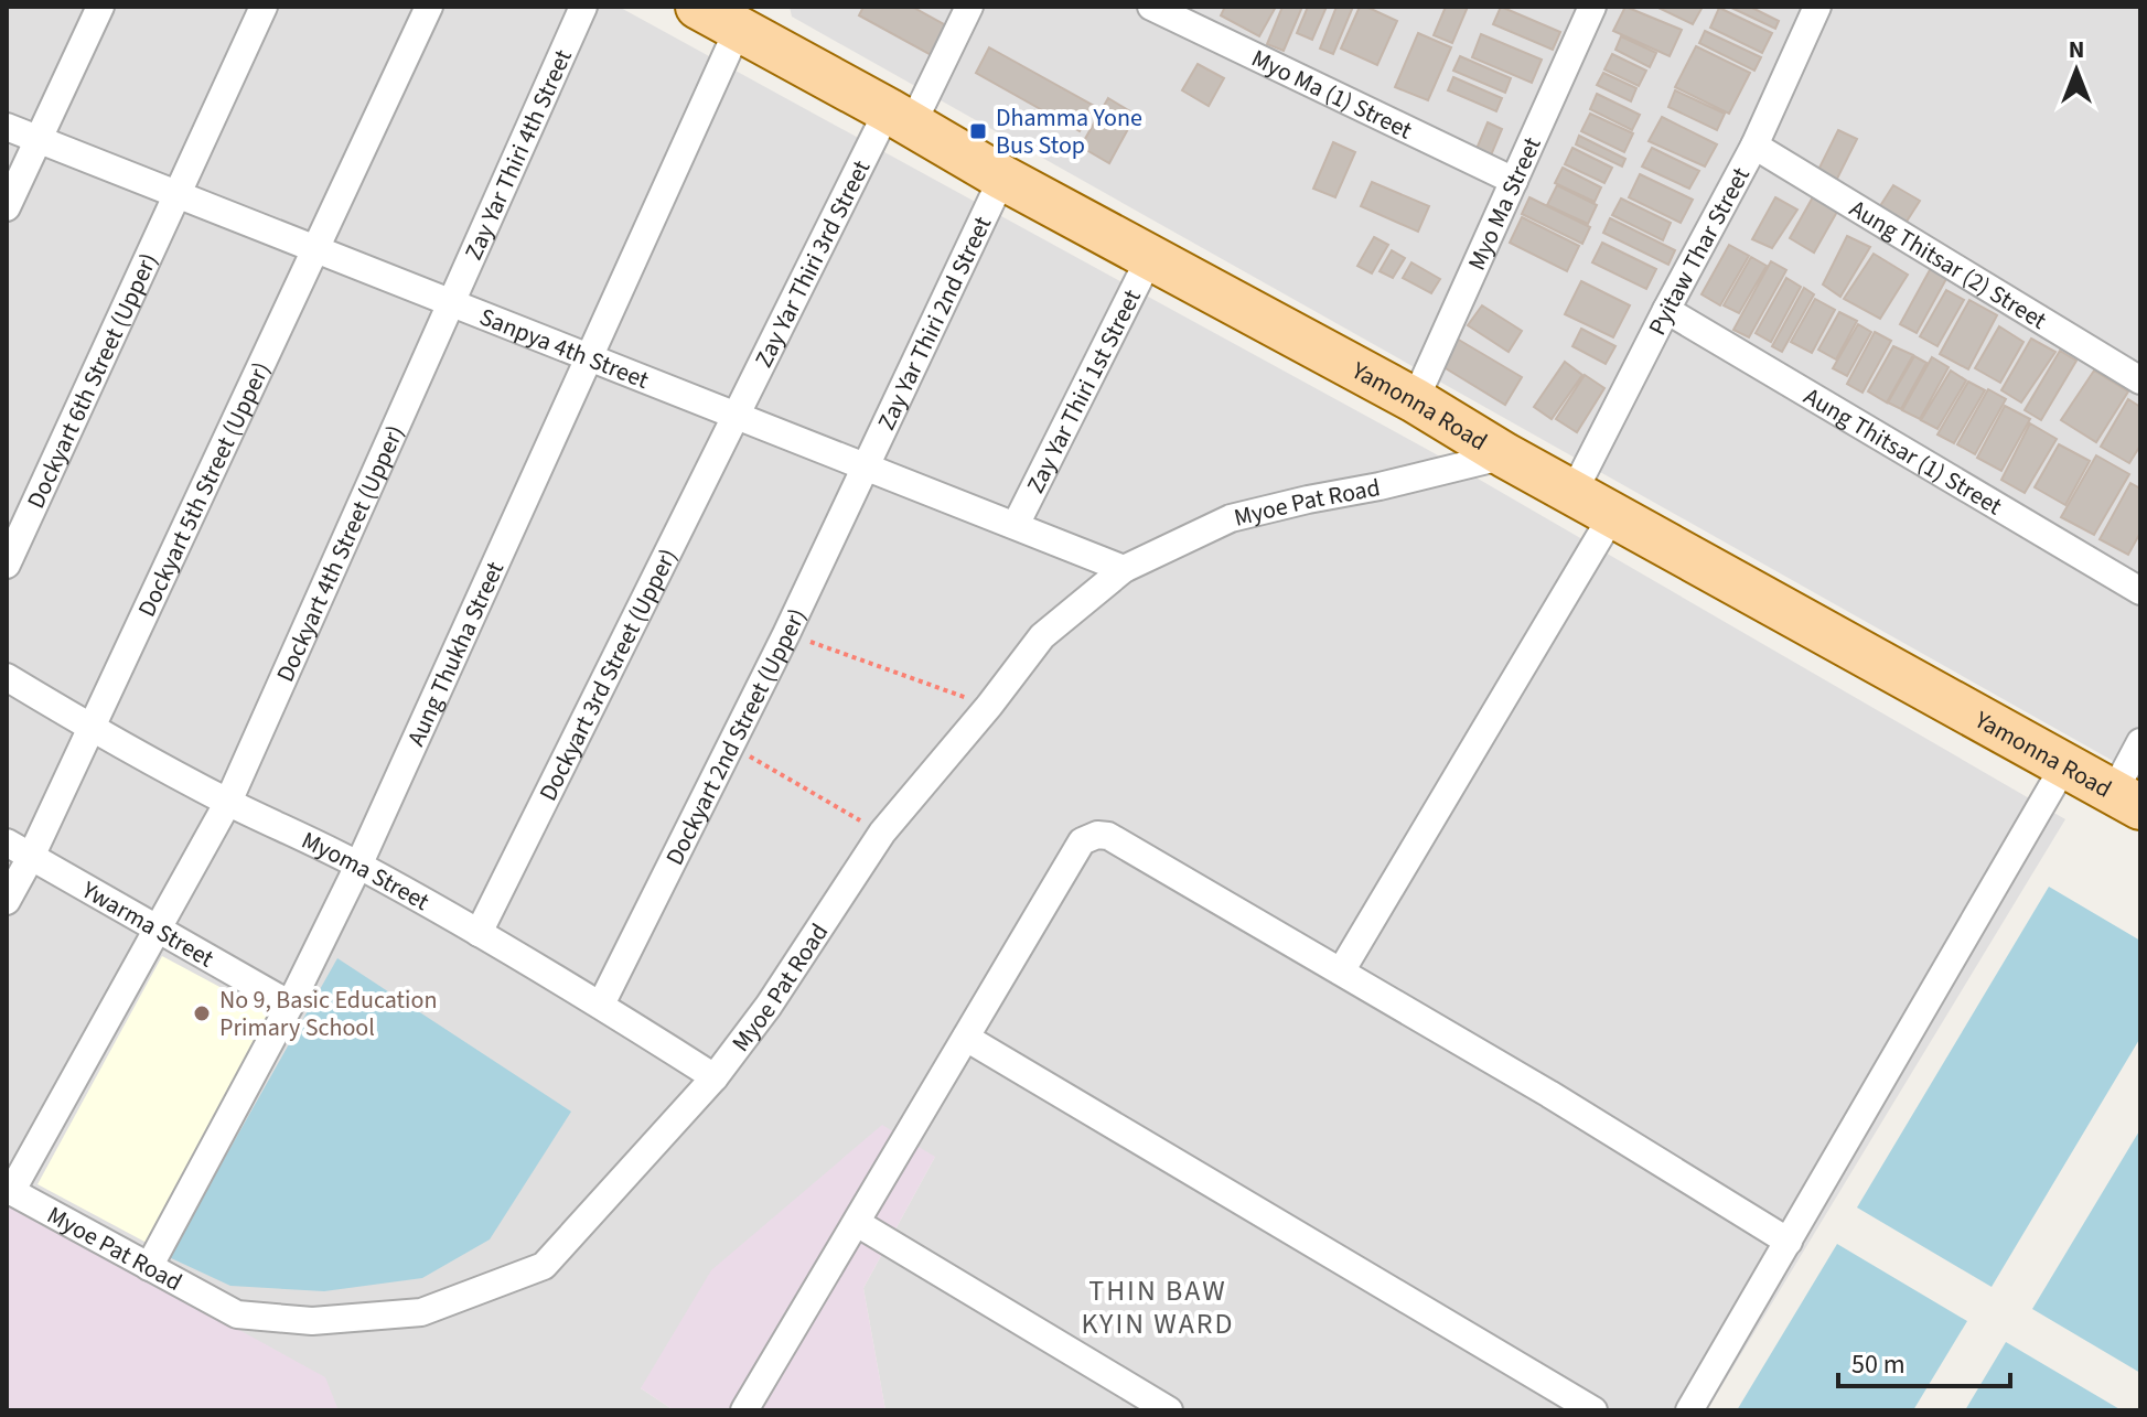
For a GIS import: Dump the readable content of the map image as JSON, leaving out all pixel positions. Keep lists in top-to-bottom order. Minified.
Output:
{"streets":{"main road":["Yamonna Road"],"street":["Myo Ma (1) Street","Zay Yar Thiri 4th Street","Myo Ma Street","Pyitaw Thar Street","Zay Yar Thiri 3rd Street","Aung Thitsar (2) Street","Zay Yar Thiri 2nd Street","Sanpya 4th Street","Dockyart 6th Street (Upper)","Zay Yar Thiri 1st Street","Aung Thitsar (1) Street","Dockyart 5th Street (Upper)","Myoe Pat Road","Dockyart 4th Street (Upper)","Aung Thukha Street","Dockyart 3rd Street (Upper)","Dockyart 2nd Street (Upper)","Myoma Street","Ywarma Street"]},"crossings":[["Myo Ma (1) Street","Myo Ma Street"],["Zay Yar Thiri 4th Street","Sanpya 4th Street"],["Zay Yar Thiri 4th Street","Dockyart 4th Street (Upper)"],["Myo Ma Street","Yamonna Road"],["Pyitaw Thar Street","Aung Thitsar (2) Street"],["Pyitaw Thar Street","Yamonna Road"],["Pyitaw Thar Street","Aung Thitsar (1) Street"],["Zay Yar Thiri 3rd Street","Sanpya 4th Street"],["Zay Yar Thiri 3rd Street","Yamonna Road"],["Zay Yar Thiri 3rd Street","Dockyart 3rd Street (Upper)"],["Zay Yar Thiri 2nd Street","Sanpya 4th Street"],["Zay Yar Thiri 2nd Street","Yamonna Road"],["Zay Yar Thiri 2nd Street","Dockyart 2nd Street (Upper)"],["Sanpya 4th Street","Dockyart 6th Street (Upper)"],["Sanpya 4th Street","Zay Yar Thiri 1st Street"],["Sanpya 4th Street","Dockyart 5th Street (Upper)"],["Sanpya 4th Street","Myoe Pat Road"],["Sanpya 4th Street","Dockyart 4th Street (Upper)"],["Sanpya 4th Street","Aung Thukha Street"],["Sanpya 4th Street","Dockyart 3rd Street (Upper)"],["Sanpya 4th Street","Dockyart 2nd Street (Upper)"],["Zay Yar Thiri 1st Street","Yamonna Road"],["Yamonna Road","Myoe Pat Road"],["Yamonna Road","Aung Thukha Street"],["Dockyart 5th Street (Upper)","Myoma Street"],["Dockyart 5th Street (Upper)","Ywarma Street"],["Myoe Pat Road","Dockyart 4th Street (Upper)"],["Myoe Pat Road","Aung Thukha Street"],["Myoe Pat Road","Myoma Street"],["Dockyart 4th Street (Upper)","Myoma Street"],["Dockyart 4th Street (Upper)","Ywarma Street"],["Aung Thukha Street","Myoma Street"],["Aung Thukha Street","Ywarma Street"],["Dockyart 3rd Street (Upper)","Myoma Street"],["Dockyart 2nd Street (Upper)","Myoma Street"]],"districts":["THIN BAW KYIN WARD"],"places":{"transit":["Dhamma Yone Bus Stop"],"other":["No 9, Basic Education Primary School"]},"scale_bar":"50 m","north":"top"}
